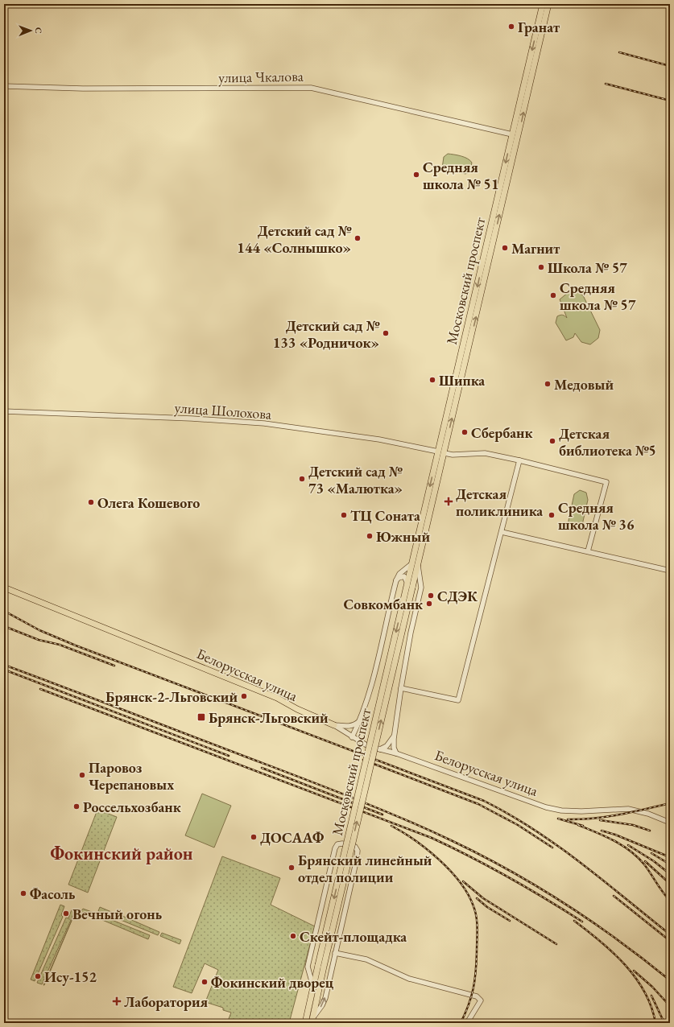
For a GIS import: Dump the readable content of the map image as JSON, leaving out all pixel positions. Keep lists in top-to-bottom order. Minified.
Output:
{"streets":{"main road":["Московский проспект","Белорусская улица"],"street":["улица Чкалова","улица Шолохова"]},"crossings":[["улица Чкалова","Московский проспект"],["Московский проспект","улица Шолохова"],["Московский проспект","Белорусская улица"]],"districts":["Фокинский район"],"places":{"other":["Гранат","Средняя школа № 51","Детский сад № 144 «Солнышко»","Магнит","Школа № 57","Средняя школа № 57","Детский сад № 133 «Родничок»","Шипка","Медовый","Сбербанк","Детская библиотека №5","Детский сад № 73 «Малютка»","Олега Кошевого","ТЦ Соната","Средняя школа № 36","Южный","СДЭК","Совкомбанк","Брянск-2-Льговский","Паровоз Черепановых","Россельхозбанк","ДОСААФ","Брянский линейный отдел полиции","Фасоль","Вечный огонь","Скейт-площадка","Ису-152","Фокинский дворец"],"health":["Детская поликлиника","Лаборатория"],"transit":["Брянск-Льговский"]},"north":"right"}
